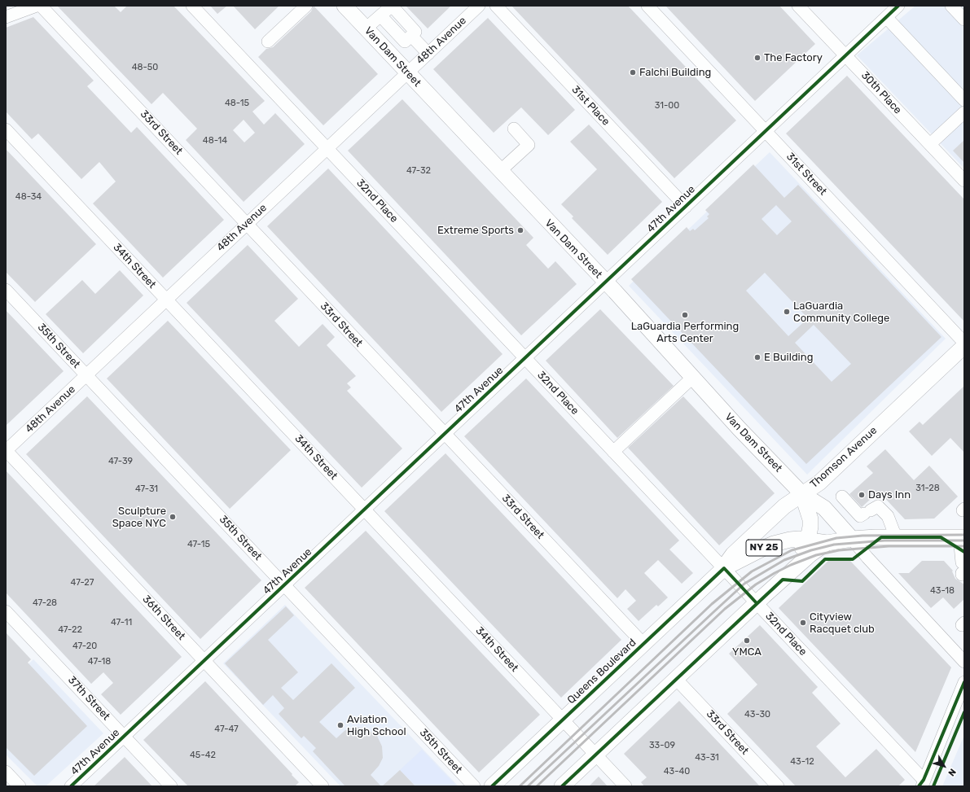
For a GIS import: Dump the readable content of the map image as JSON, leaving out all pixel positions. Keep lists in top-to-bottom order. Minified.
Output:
{"streets":{"main road":["Van Dam Street","Thomson Avenue","NY 25","Queens Boulevard"],"street":["48th Avenue","30th Place","31st Place","33rd Street","31st Street","32nd Place","47th Avenue","34th Street","35th Street","36th Street","37th Street"]},"crossings":[["48th Avenue","Van Dam Street"],["48th Avenue","33rd Street"],["48th Avenue","32nd Place"],["48th Avenue","34th Street"],["48th Avenue","35th Street"],["48th Avenue","36th Street"],["Van Dam Street","47th Avenue"],["Van Dam Street","Thomson Avenue"],["Van Dam Street","Queens Boulevard"],["30th Place","47th Avenue"],["31st Place","47th Avenue"],["33rd Street","47th Avenue"],["33rd Street","Queens Boulevard"],["31st Street","47th Avenue"],["32nd Place","47th Avenue"],["32nd Place","Thomson Avenue"],["32nd Place","Queens Boulevard"],["47th Avenue","34th Street"],["47th Avenue","35th Street"],["47th Avenue","36th Street"],["47th Avenue","37th Street"],["34th Street","Queens Boulevard"],["Thomson Avenue","Queens Boulevard"]],"places":["The Factory","Falchi Building","Extreme Sports","LaGuardia Community College","LaGuardia Performing Arts Center","E Building","Days Inn","Sculpture Space NYC","Cityview Racquet club","YMCA","Aviation High School"],"house_numbers":["48-50","48-15","31-00","48-14","47-32","48-34","47-39","31-28","47-31","47-15","47-27","43-18","47-28","47-11","47-22","47-20","47-18","43-30","47-47","33-09","45-42","43-31","43-12","43-40"],"north":"bottom right"}
